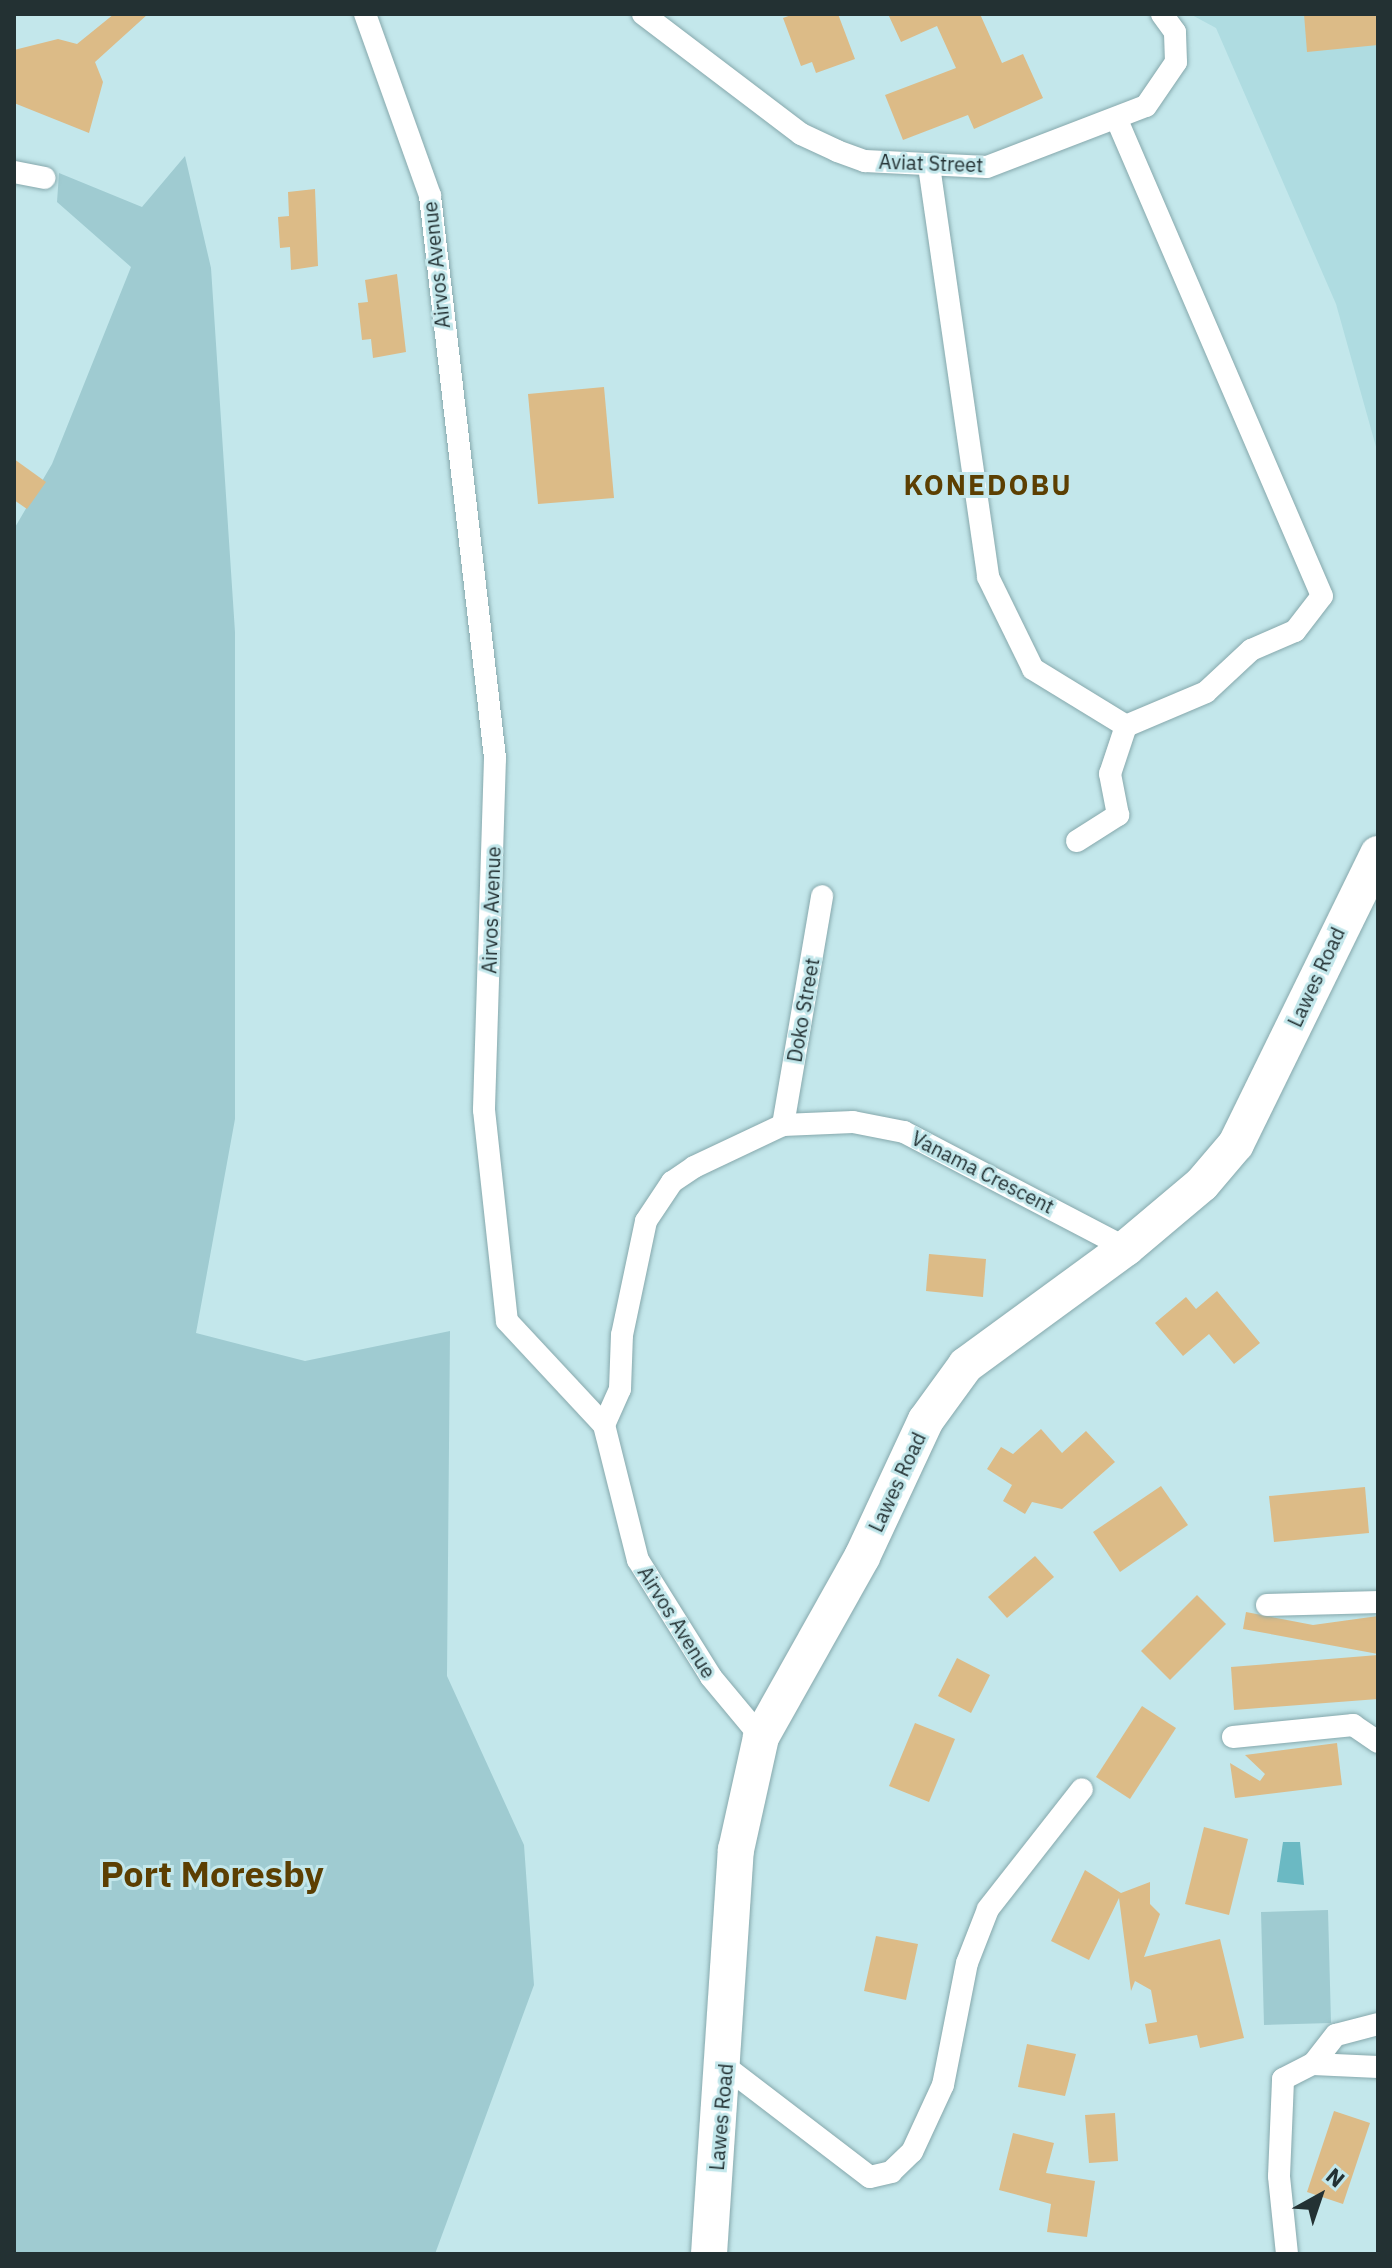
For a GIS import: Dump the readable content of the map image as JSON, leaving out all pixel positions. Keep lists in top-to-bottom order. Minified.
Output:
{"streets":{"main road":["Lawes Road"],"street":["Aviat Street","Airvos Avenue","Doko Street","Vanama Crescent"]},"crossings":[["Airvos Avenue","Lawes Road"],["Airvos Avenue","Vanama Crescent"],["Lawes Road","Vanama Crescent"],["Doko Street","Vanama Crescent"]],"districts":["KONEDOBU","Port Moresby"],"north":"top right"}
